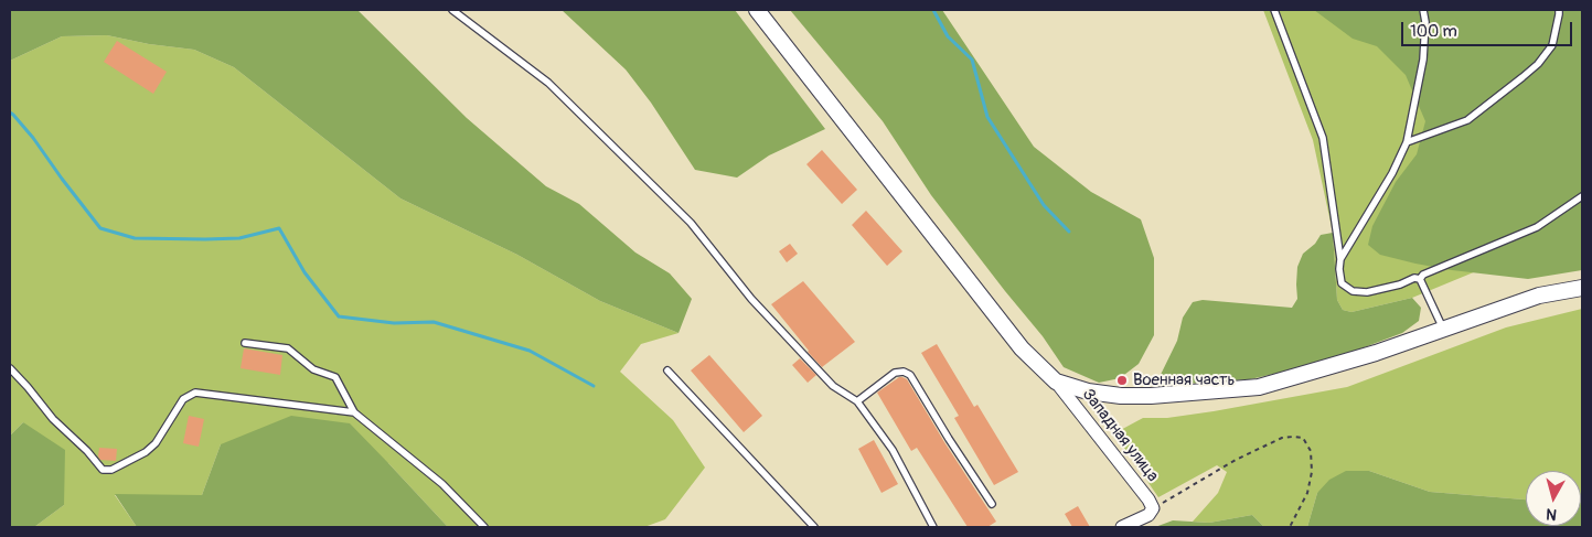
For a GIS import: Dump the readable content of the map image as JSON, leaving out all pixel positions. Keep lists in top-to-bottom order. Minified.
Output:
{"streets":{"street":["Западная улица"]},"places":["Военная часть"],"scale_bar":"100 m","north":"bottom"}
